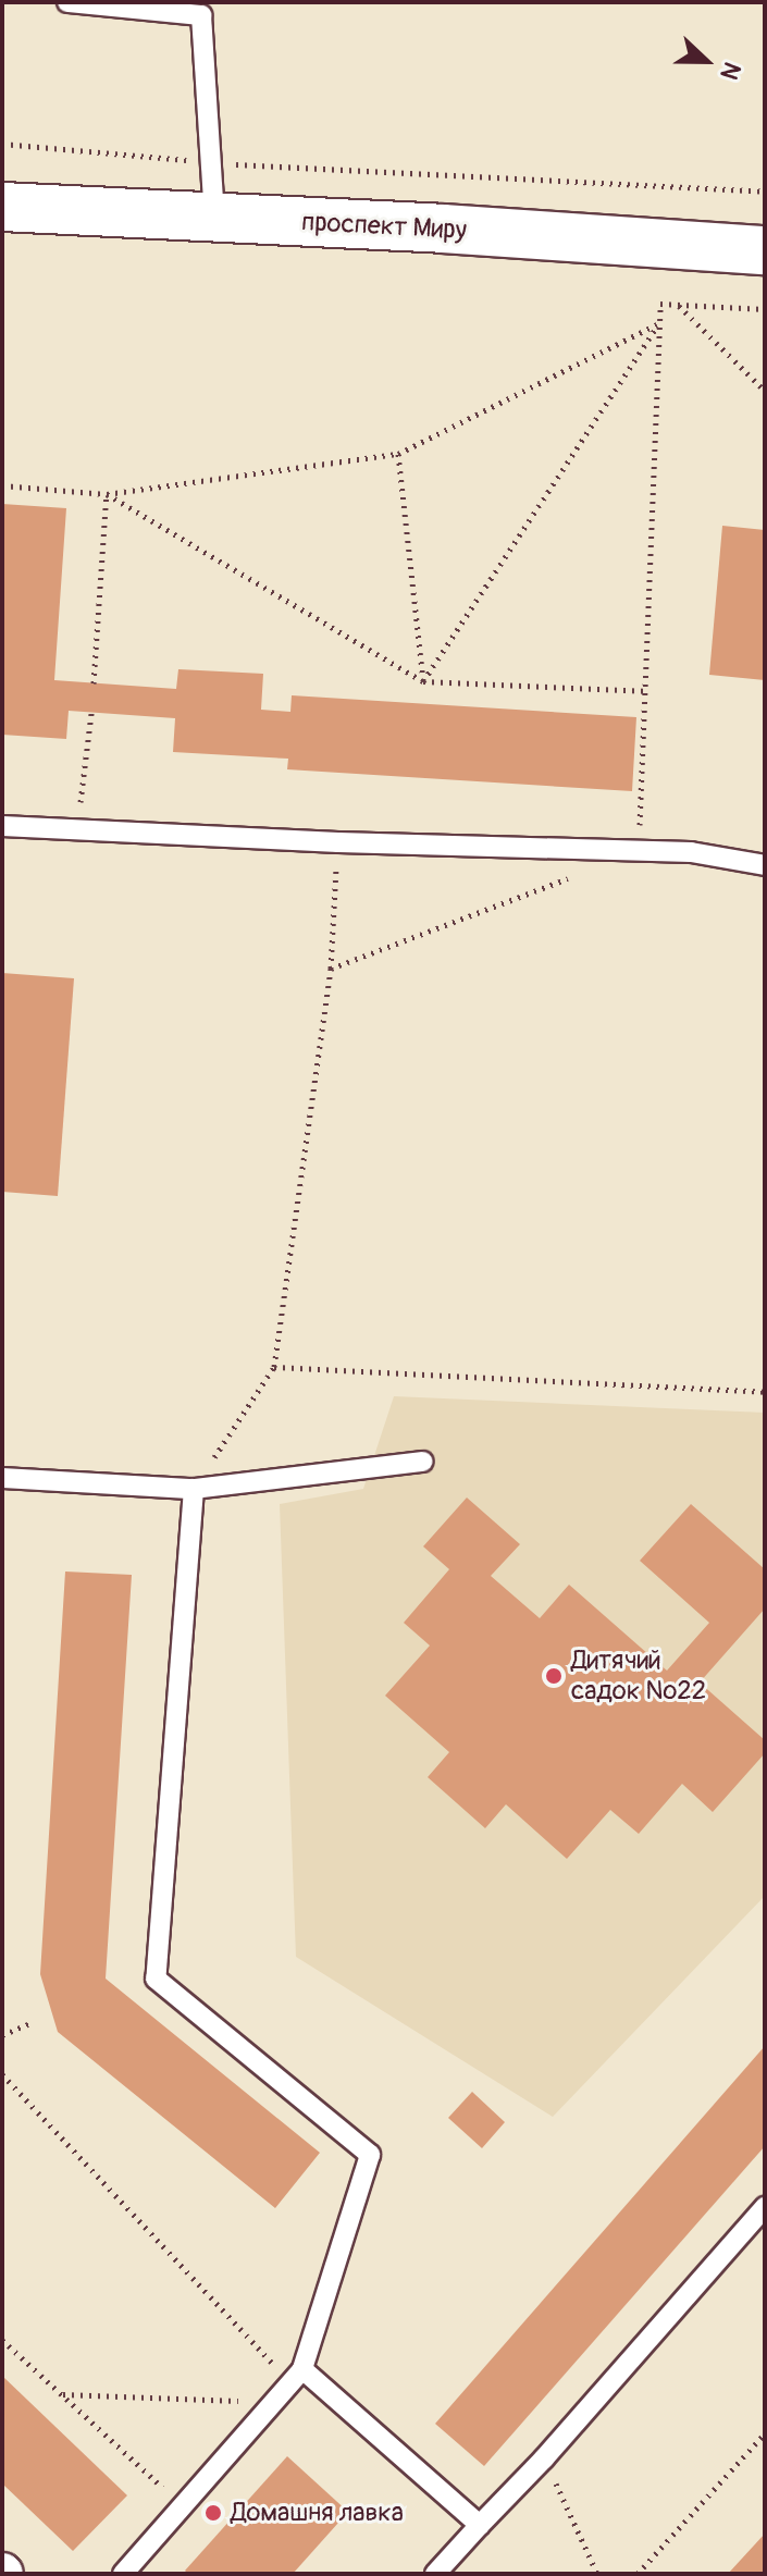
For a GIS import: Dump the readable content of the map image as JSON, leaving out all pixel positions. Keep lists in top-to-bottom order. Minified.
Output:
{"streets":{"main road":["проспект Миру"]},"places":["Дитячий садок №22","Домашня лавка"],"north":"right"}
